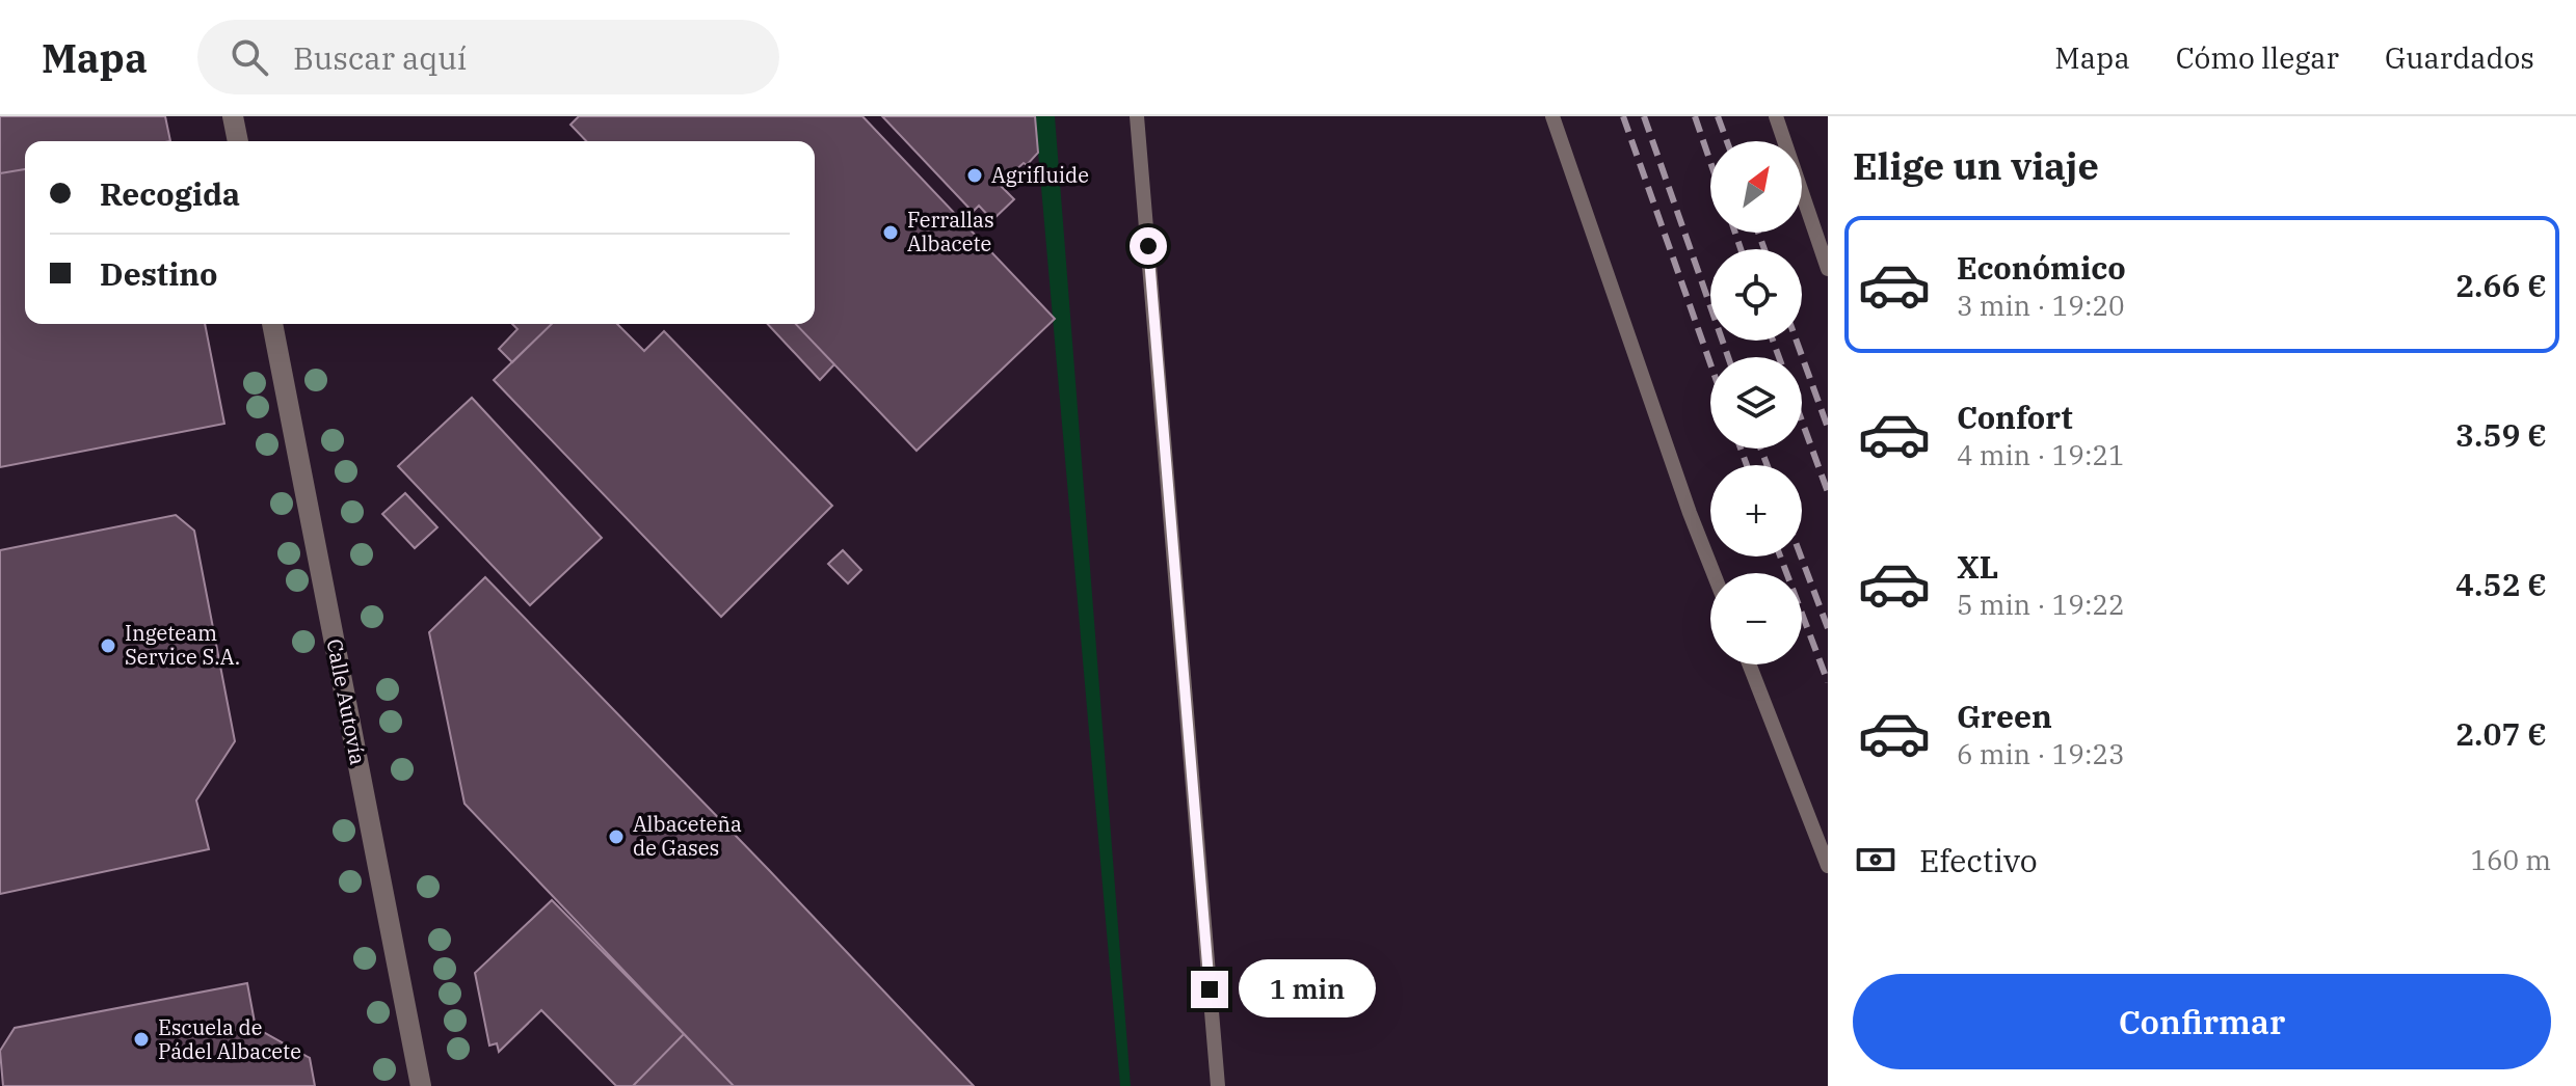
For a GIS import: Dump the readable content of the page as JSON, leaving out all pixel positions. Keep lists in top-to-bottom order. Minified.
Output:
{"streets":{"street":["Calle Autovía"]},"places":["Agrifluide","Ferrallas Albacete","Ingeteam Service S.A.","Albaceteña de Gases","Escuela de Pádel Albacete"],"north":"top right","page":{"header":"Mapa","search":"Buscar aquí","nav":["Mapa","Cómo llegar","Guardados"],"heading":"Elige un viaje","map_buttons":["+","−"],"banner":["Recogida","Destino"],"list":[{"name":"Económico","note":"3 min · 19:20","value":"2.66 €"},{"name":"Confort","note":"4 min · 19:21","value":"3.59 €"},{"name":"XL","note":"5 min · 19:22","value":"4.52 €"},{"name":"Green","note":"6 min · 19:23","value":"2.07 €"}],"pay":["Efectivo","160 m"],"buttons":"Confirmar","bubble":"1 min"}}
